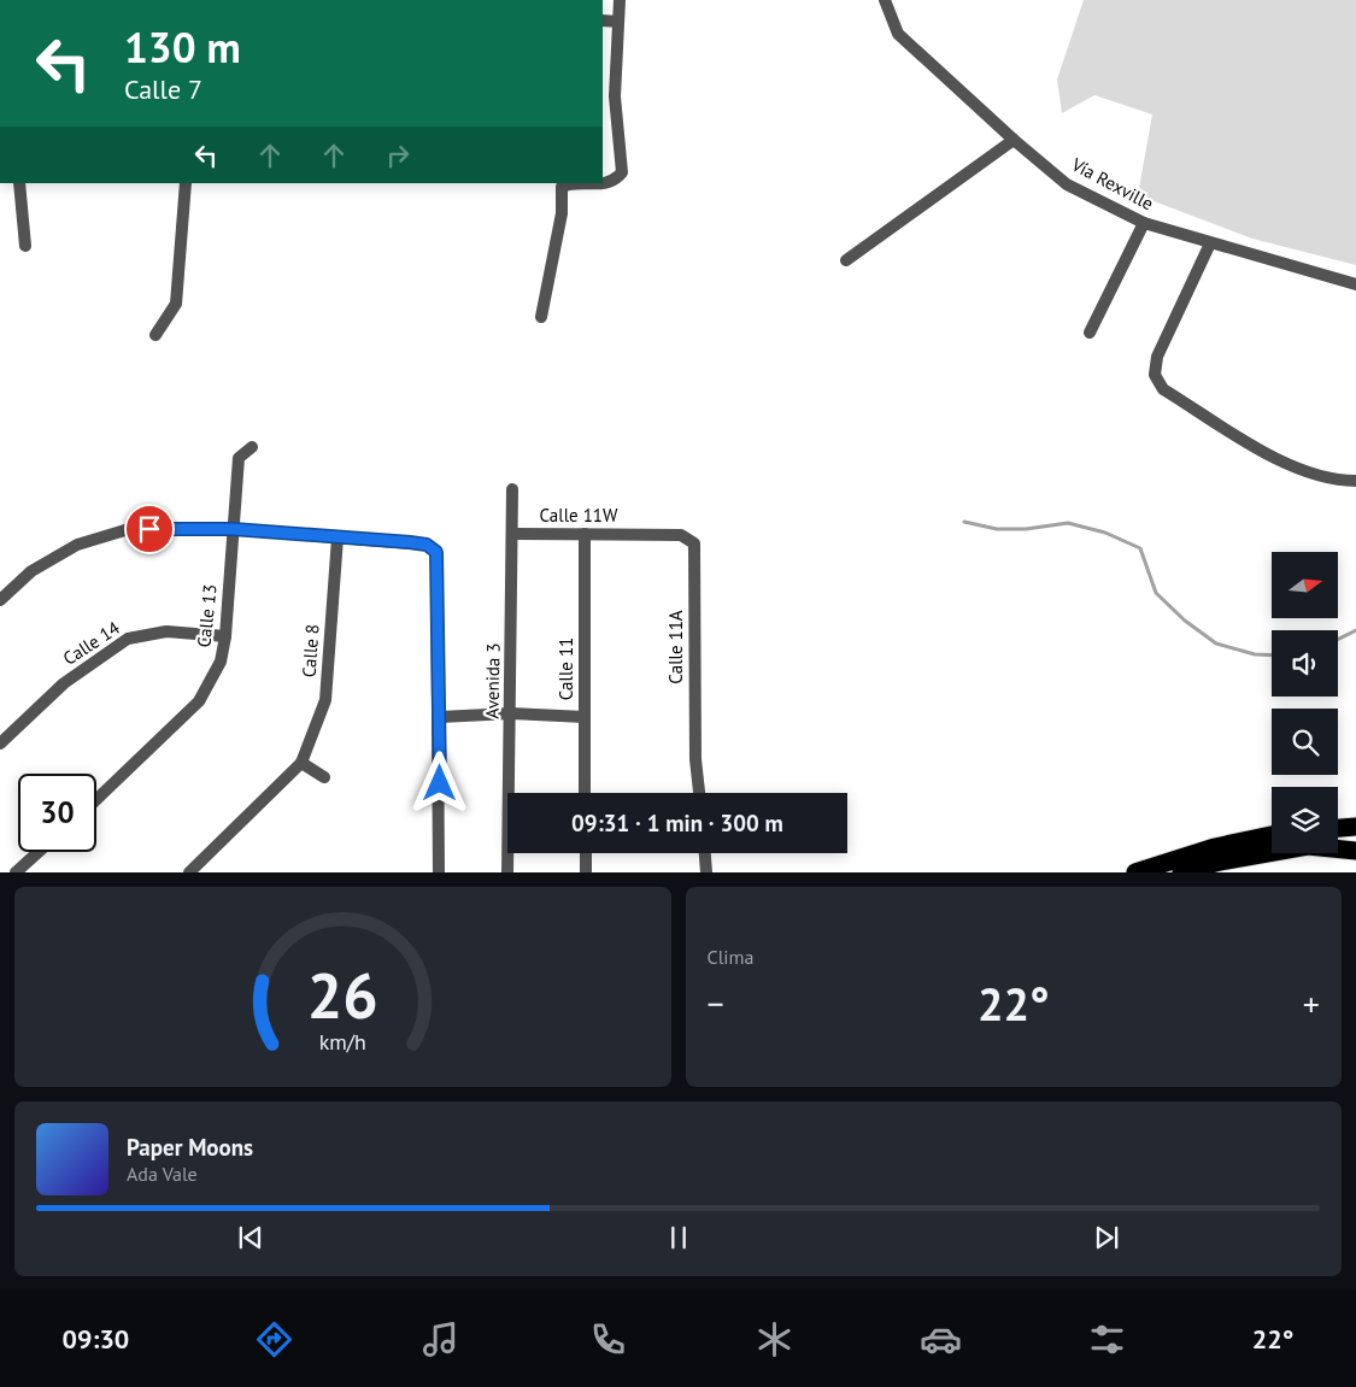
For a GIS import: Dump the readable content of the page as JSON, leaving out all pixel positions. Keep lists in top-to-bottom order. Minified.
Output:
{"streets":{"street":["Vía Rexville","Calle 11W","Calle 13","Calle 14","Calle 11A","Calle 8","Calle 11","Avenida 3"]},"crossings":[["Calle 11W","Calle 11A"],["Calle 11W","Calle 11"],["Calle 11W","Avenida 3"],["Calle 13","Calle 14"]],"north":"right","page":{"turn":["130 m","Calle 7"],"limit":"30","trip":"09:31 · 1 min · 300 m","tile":"Clima","heat":["−","22°","+"],"song":["Paper Moons","Ada Vale"],"tabs":["09:30","22°"],"gauge":["26","km/h"]}}
